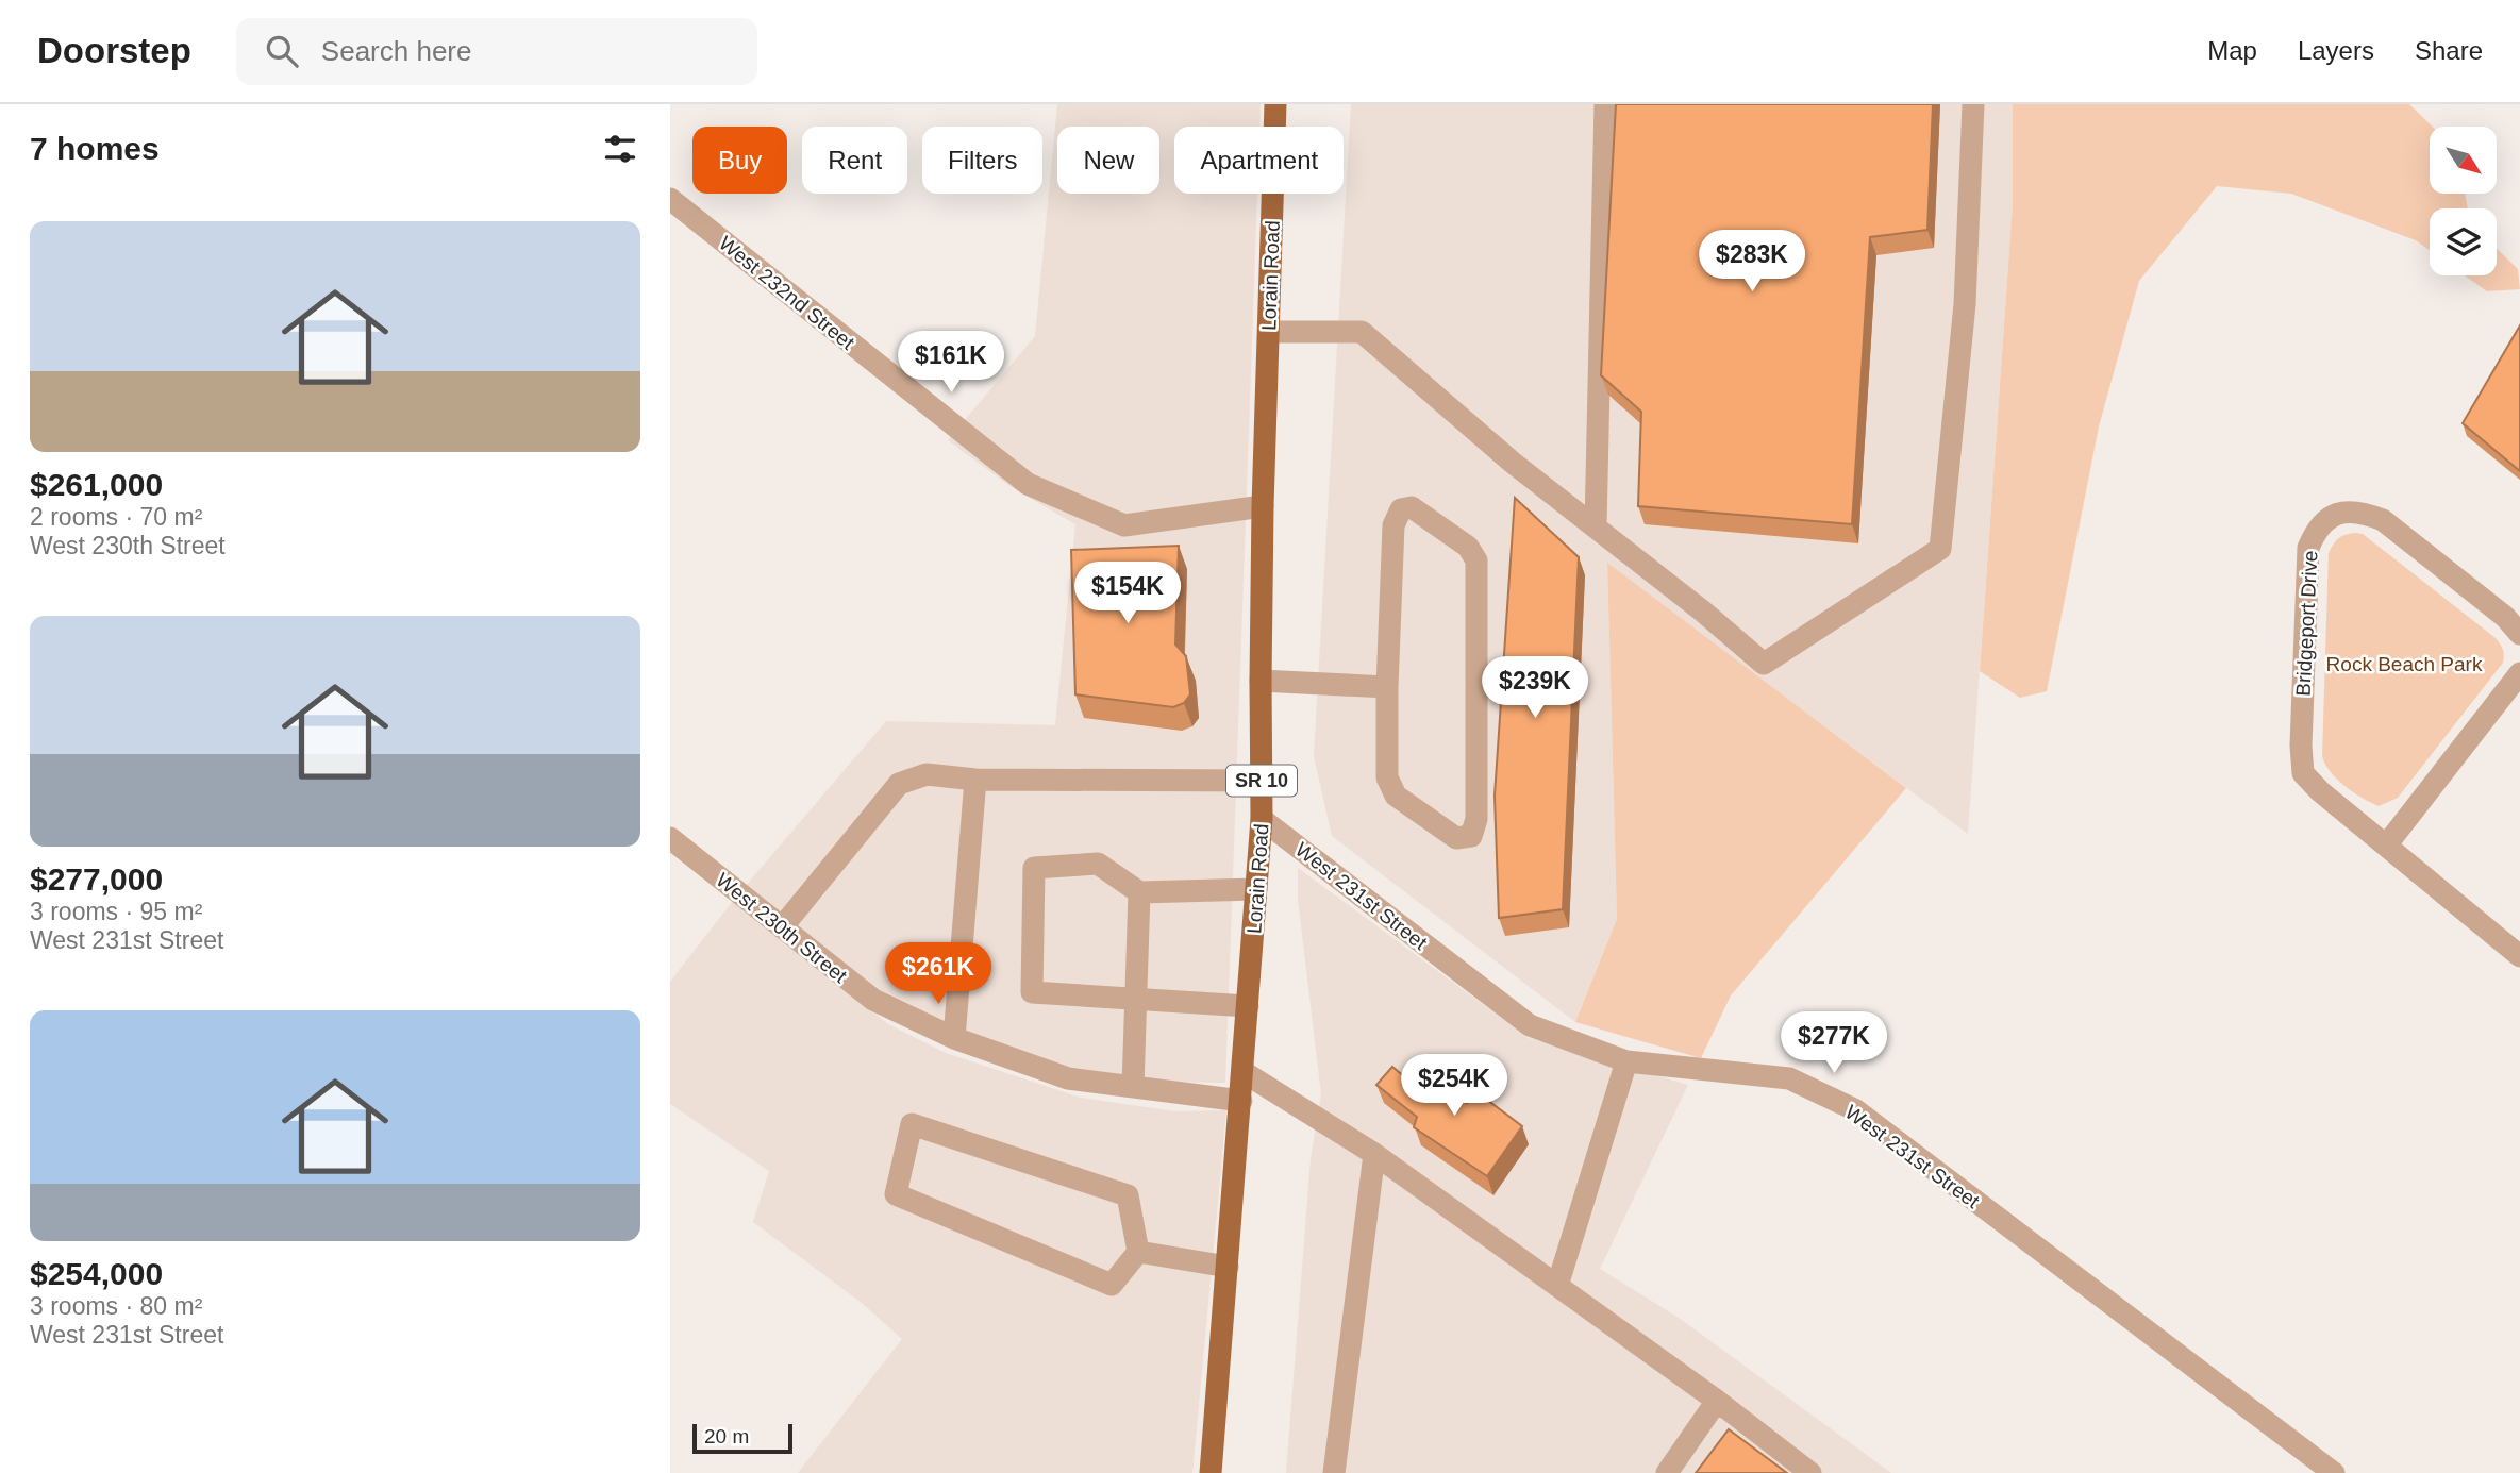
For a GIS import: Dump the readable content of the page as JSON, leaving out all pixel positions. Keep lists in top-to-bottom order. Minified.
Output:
{"streets":{"main road":["Lorain Road","SR 10"],"street":["West 232nd Street","Bridgeport Drive","West 231st Street","West 230th Street"]},"crossings":[["Lorain Road","West 232nd Street"],["Lorain Road","West 231st Street"],["Lorain Road","West 230th Street"]],"parks":["Rock Beach Park"],"scale_bar":"20 m","north":"bottom right","page":{"header":"Doorstep","search":"Search here","nav":["Map","Layers","Share"],"heading":"7 homes","chip":["Buy","Rent","Filters","New","Apartment"],"list":[{"name":"$261,000","note":"2 rooms · 70 m² · West 230th Street"},{"name":"$277,000","note":"3 rooms · 95 m² · West 231st Street"},{"name":"$254,000","note":"3 rooms · 80 m² · West 231st Street"}],"price":["$283K","$161K","$154K","$239K","$261K","$277K","$254K"],"scale":"20 m"}}
